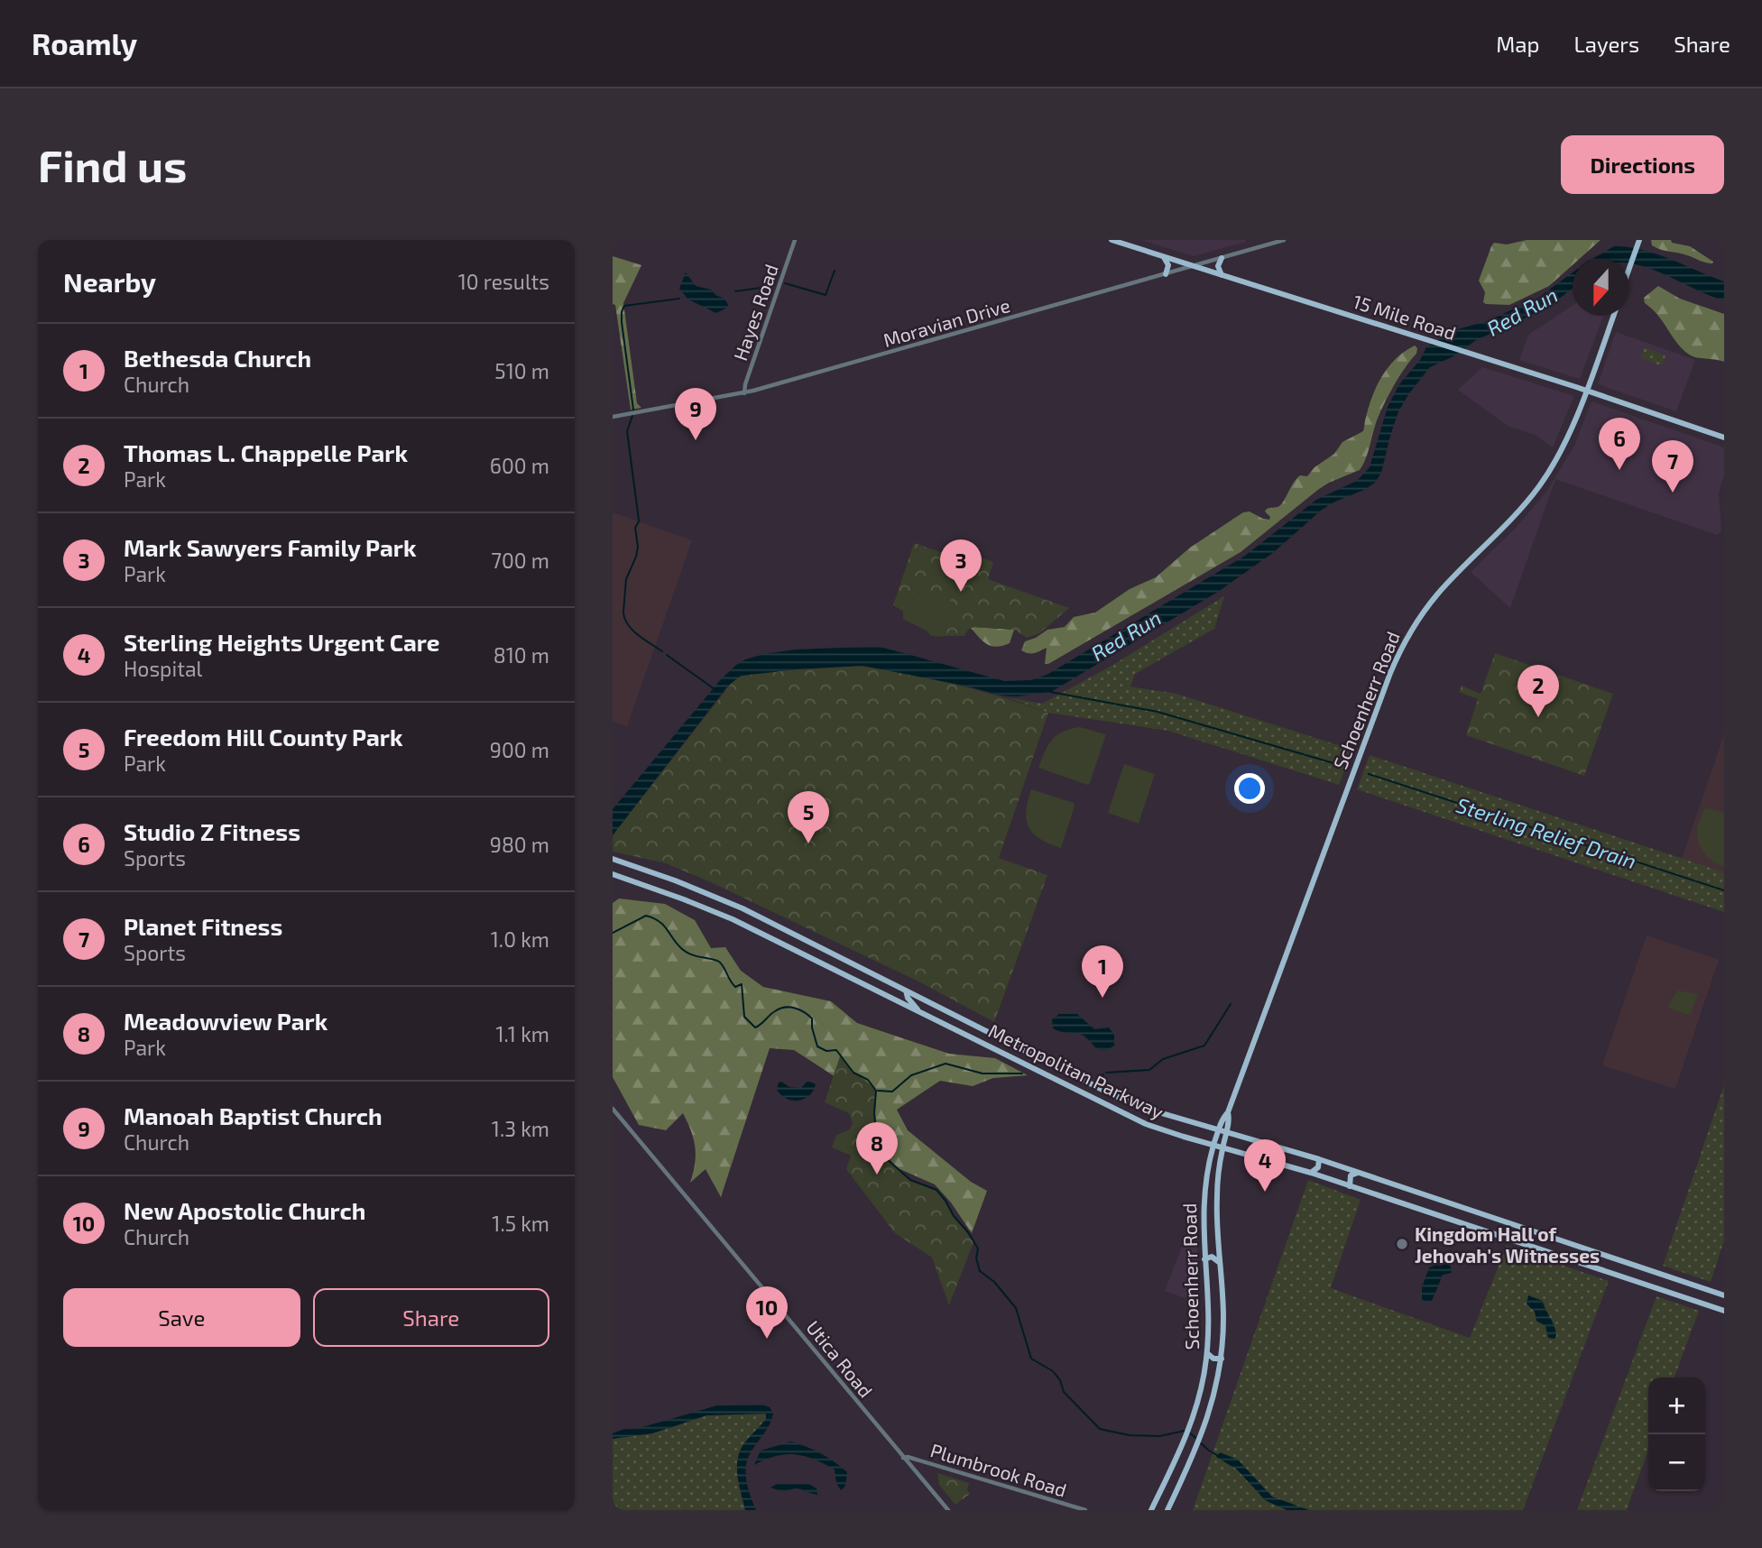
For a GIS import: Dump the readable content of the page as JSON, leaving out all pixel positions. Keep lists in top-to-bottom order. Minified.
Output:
{"streets":{"main road":["15 Mile Road","Schoenherr Road","Metropolitan Parkway"],"street":["Hayes Road","Moravian Drive","Utica Road","Plumbrook Road"]},"crossings":[["Hayes Road","Moravian Drive"],["15 Mile Road","Moravian Drive"],["15 Mile Road","Schoenherr Road"],["Schoenherr Road","Metropolitan Parkway"],["Utica Road","Plumbrook Road"]],"water":["Red Run","Sterling Relief Drain"],"places":["Kingdom Hall of Jehovah's Witnesses"],"north":"bottom","page":{"header":"Roamly","nav":["Map","Layers","Share"],"buttons":["Directions",["Save","Share"]],"title":"Find us","heading":["Nearby","10 results"],"list":[{"mark":"1","name":"Bethesda Church","note":"Church","value":"510 m"},{"mark":"2","name":"Thomas L. Chappelle Park","note":"Park","value":"600 m"},{"mark":"3","name":"Mark Sawyers Family Park","note":"Park","value":"700 m"},{"mark":"4","name":"Sterling Heights Urgent Care","note":"Hospital","value":"810 m"},{"mark":"5","name":"Freedom Hill County Park","note":"Park","value":"900 m"},{"mark":"6","name":"Studio Z Fitness","note":"Sports","value":"980 m"},{"mark":"7","name":"Planet Fitness","note":"Sports","value":"1.0 km"},{"mark":"8","name":"Meadowview Park","note":"Park","value":"1.1 km"},{"mark":"9","name":"Manoah Baptist Church","note":"Church","value":"1.3 km"},{"mark":"10","name":"New Apostolic Church","note":"Church","value":"1.5 km"}],"pins":["9","6","7","3","2","5","1","8","4","10"],"map_buttons":["+","−"]}}
